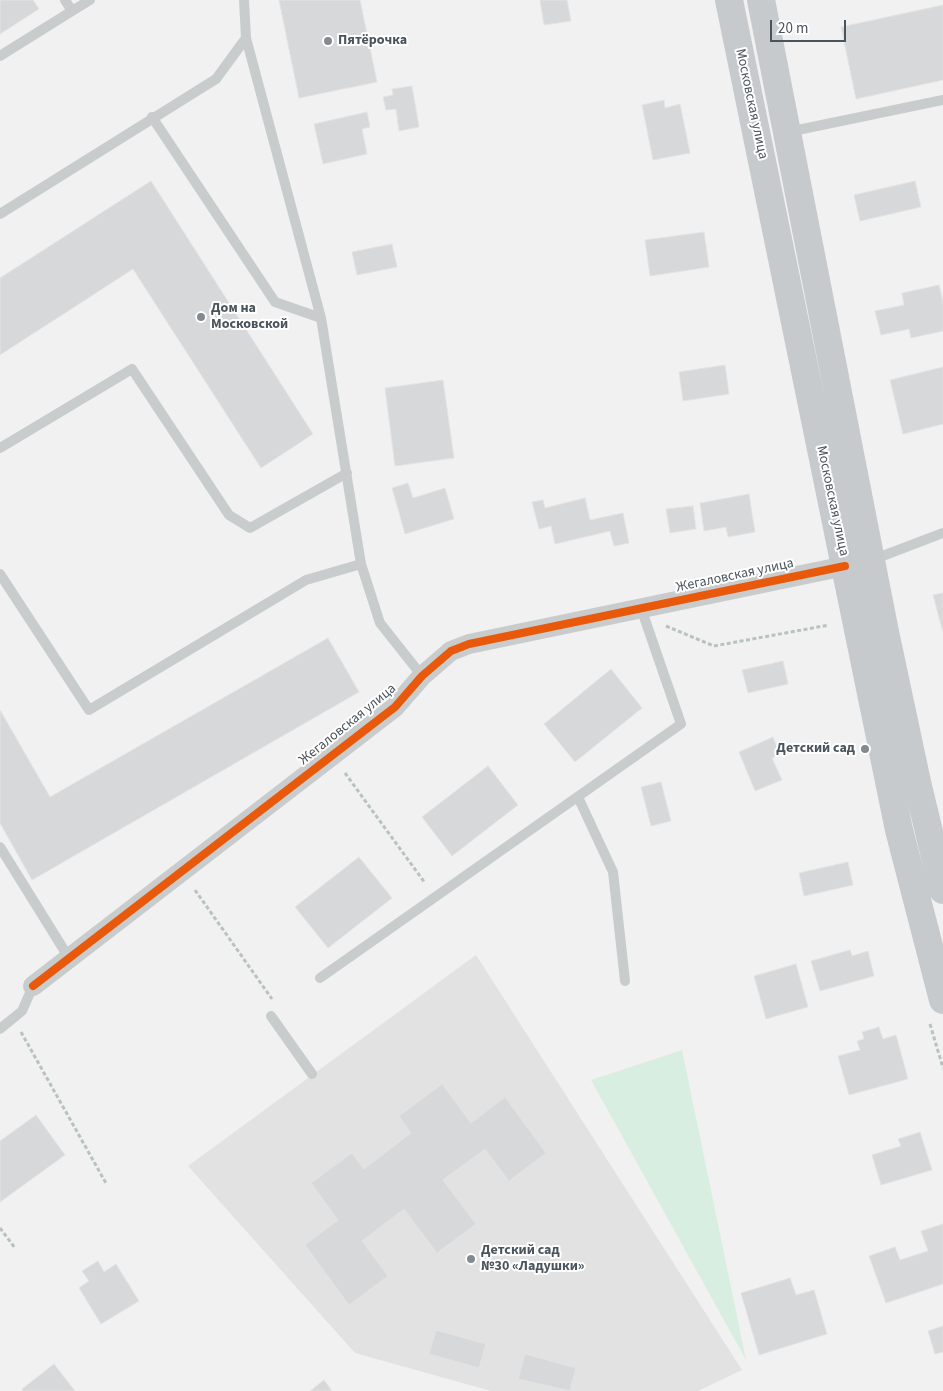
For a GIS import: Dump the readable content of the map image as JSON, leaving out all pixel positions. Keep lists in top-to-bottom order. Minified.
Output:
{"streets":{"main road":["Московская улица"],"street":["Жегаловская улица"]},"crossings":[["Московская улица","Жегаловская улица"]],"places":["Пятёрочка","Дом на Московской","Детский сад","Детский сад №30 «Ладушки»"],"scale_bar":"20 m"}
